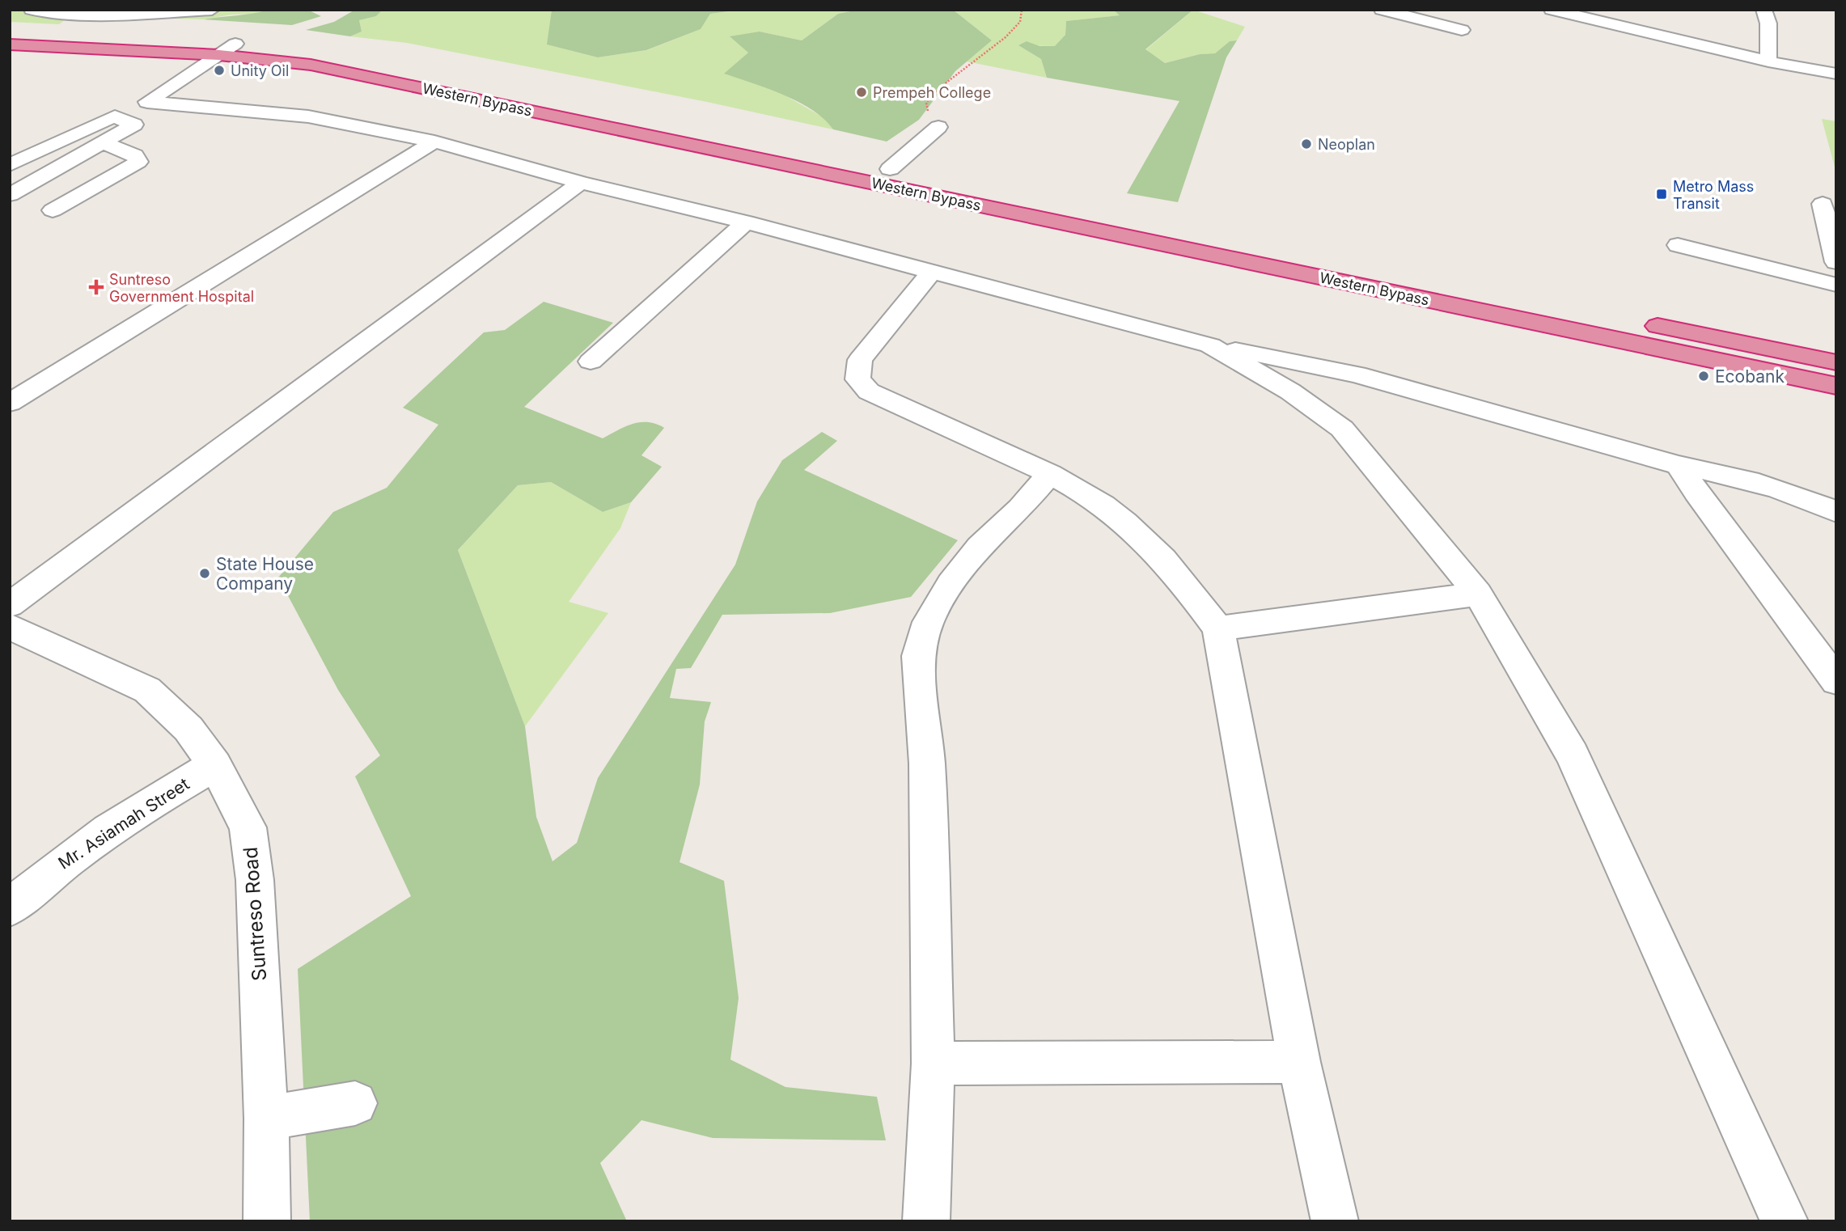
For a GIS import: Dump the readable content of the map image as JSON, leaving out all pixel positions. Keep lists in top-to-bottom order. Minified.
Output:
{"streets":{"highway":["Western Bypass"],"street":["Mr. Asiamah Street","Suntreso Road"]},"crossings":[["Mr. Asiamah Street","Suntreso Road"]],"places":{"other":["Unity Oil","Prempeh College","Neoplan","Ecobank","State House Company"],"transit":["Metro Mass Transit"],"health":["Suntreso Government Hospital"]}}
